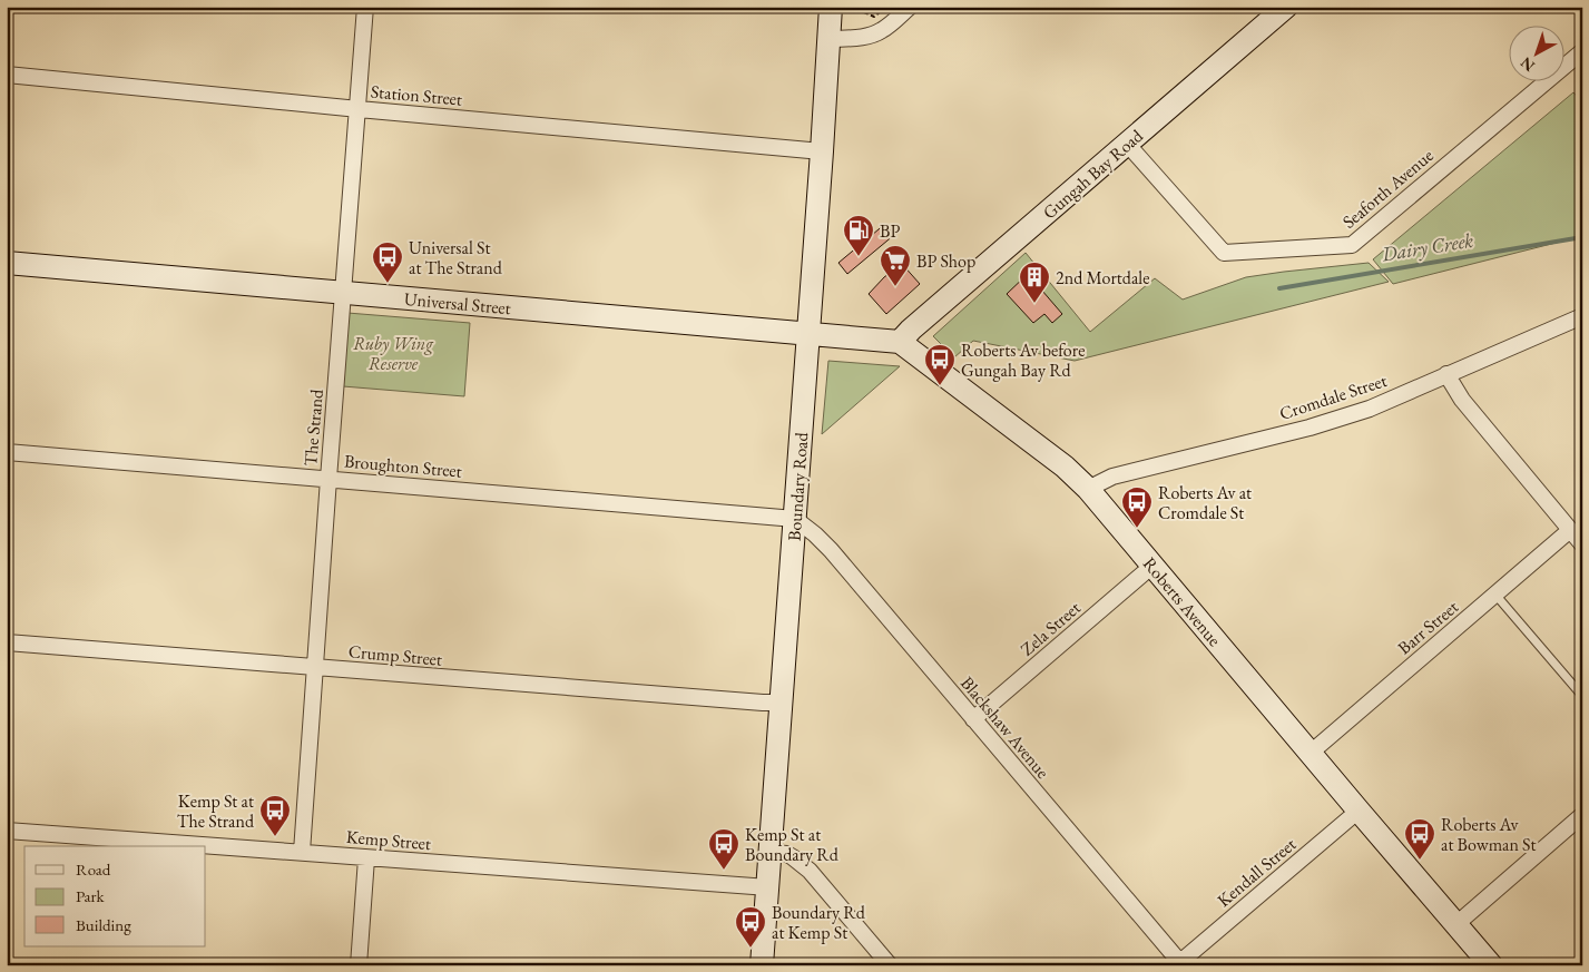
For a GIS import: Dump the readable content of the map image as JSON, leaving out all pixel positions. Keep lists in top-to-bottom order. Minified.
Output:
{"streets":{"street":["Station Street","Gungah Bay Road","Seaforth Avenue","Universal Street","Cromdale Street","The Strand","Broughton Street","Boundary Road","Roberts Avenue","Barr Street","Zela Street","Crump Street","Blackshaw Avenue","Kemp Street","Kendall Street"]},"crossings":[["Station Street","The Strand"],["Station Street","Boundary Road"],["Gungah Bay Road","Seaforth Avenue"],["Gungah Bay Road","Roberts Avenue"],["Universal Street","The Strand"],["Universal Street","Boundary Road"],["Cromdale Street","Roberts Avenue"],["The Strand","Broughton Street"],["The Strand","Crump Street"],["The Strand","Kemp Street"],["Broughton Street","Boundary Road"],["Broughton Street","Blackshaw Avenue"],["Boundary Road","Crump Street"],["Boundary Road","Blackshaw Avenue"],["Boundary Road","Kemp Street"],["Roberts Avenue","Barr Street"],["Roberts Avenue","Zela Street"],["Roberts Avenue","Kendall Street"],["Zela Street","Blackshaw Avenue"],["Blackshaw Avenue","Kendall Street"]],"water":["Dairy Creek"],"parks":["Ruby Wing Reserve"],"places":{"fuel station":["BP"],"bus stop":["Universal St at The Strand","Roberts Av before Gungah Bay Rd","Roberts Av at Cromdale St","Kemp St at The Strand","Roberts Av at Bowman St","Kemp St at Boundary Rd","Boundary Rd at Kemp St"],"supermarket":["BP Shop"],"building":["2nd Mortdale"]},"legend":["Road","Park","Building"],"north":"bottom left"}
